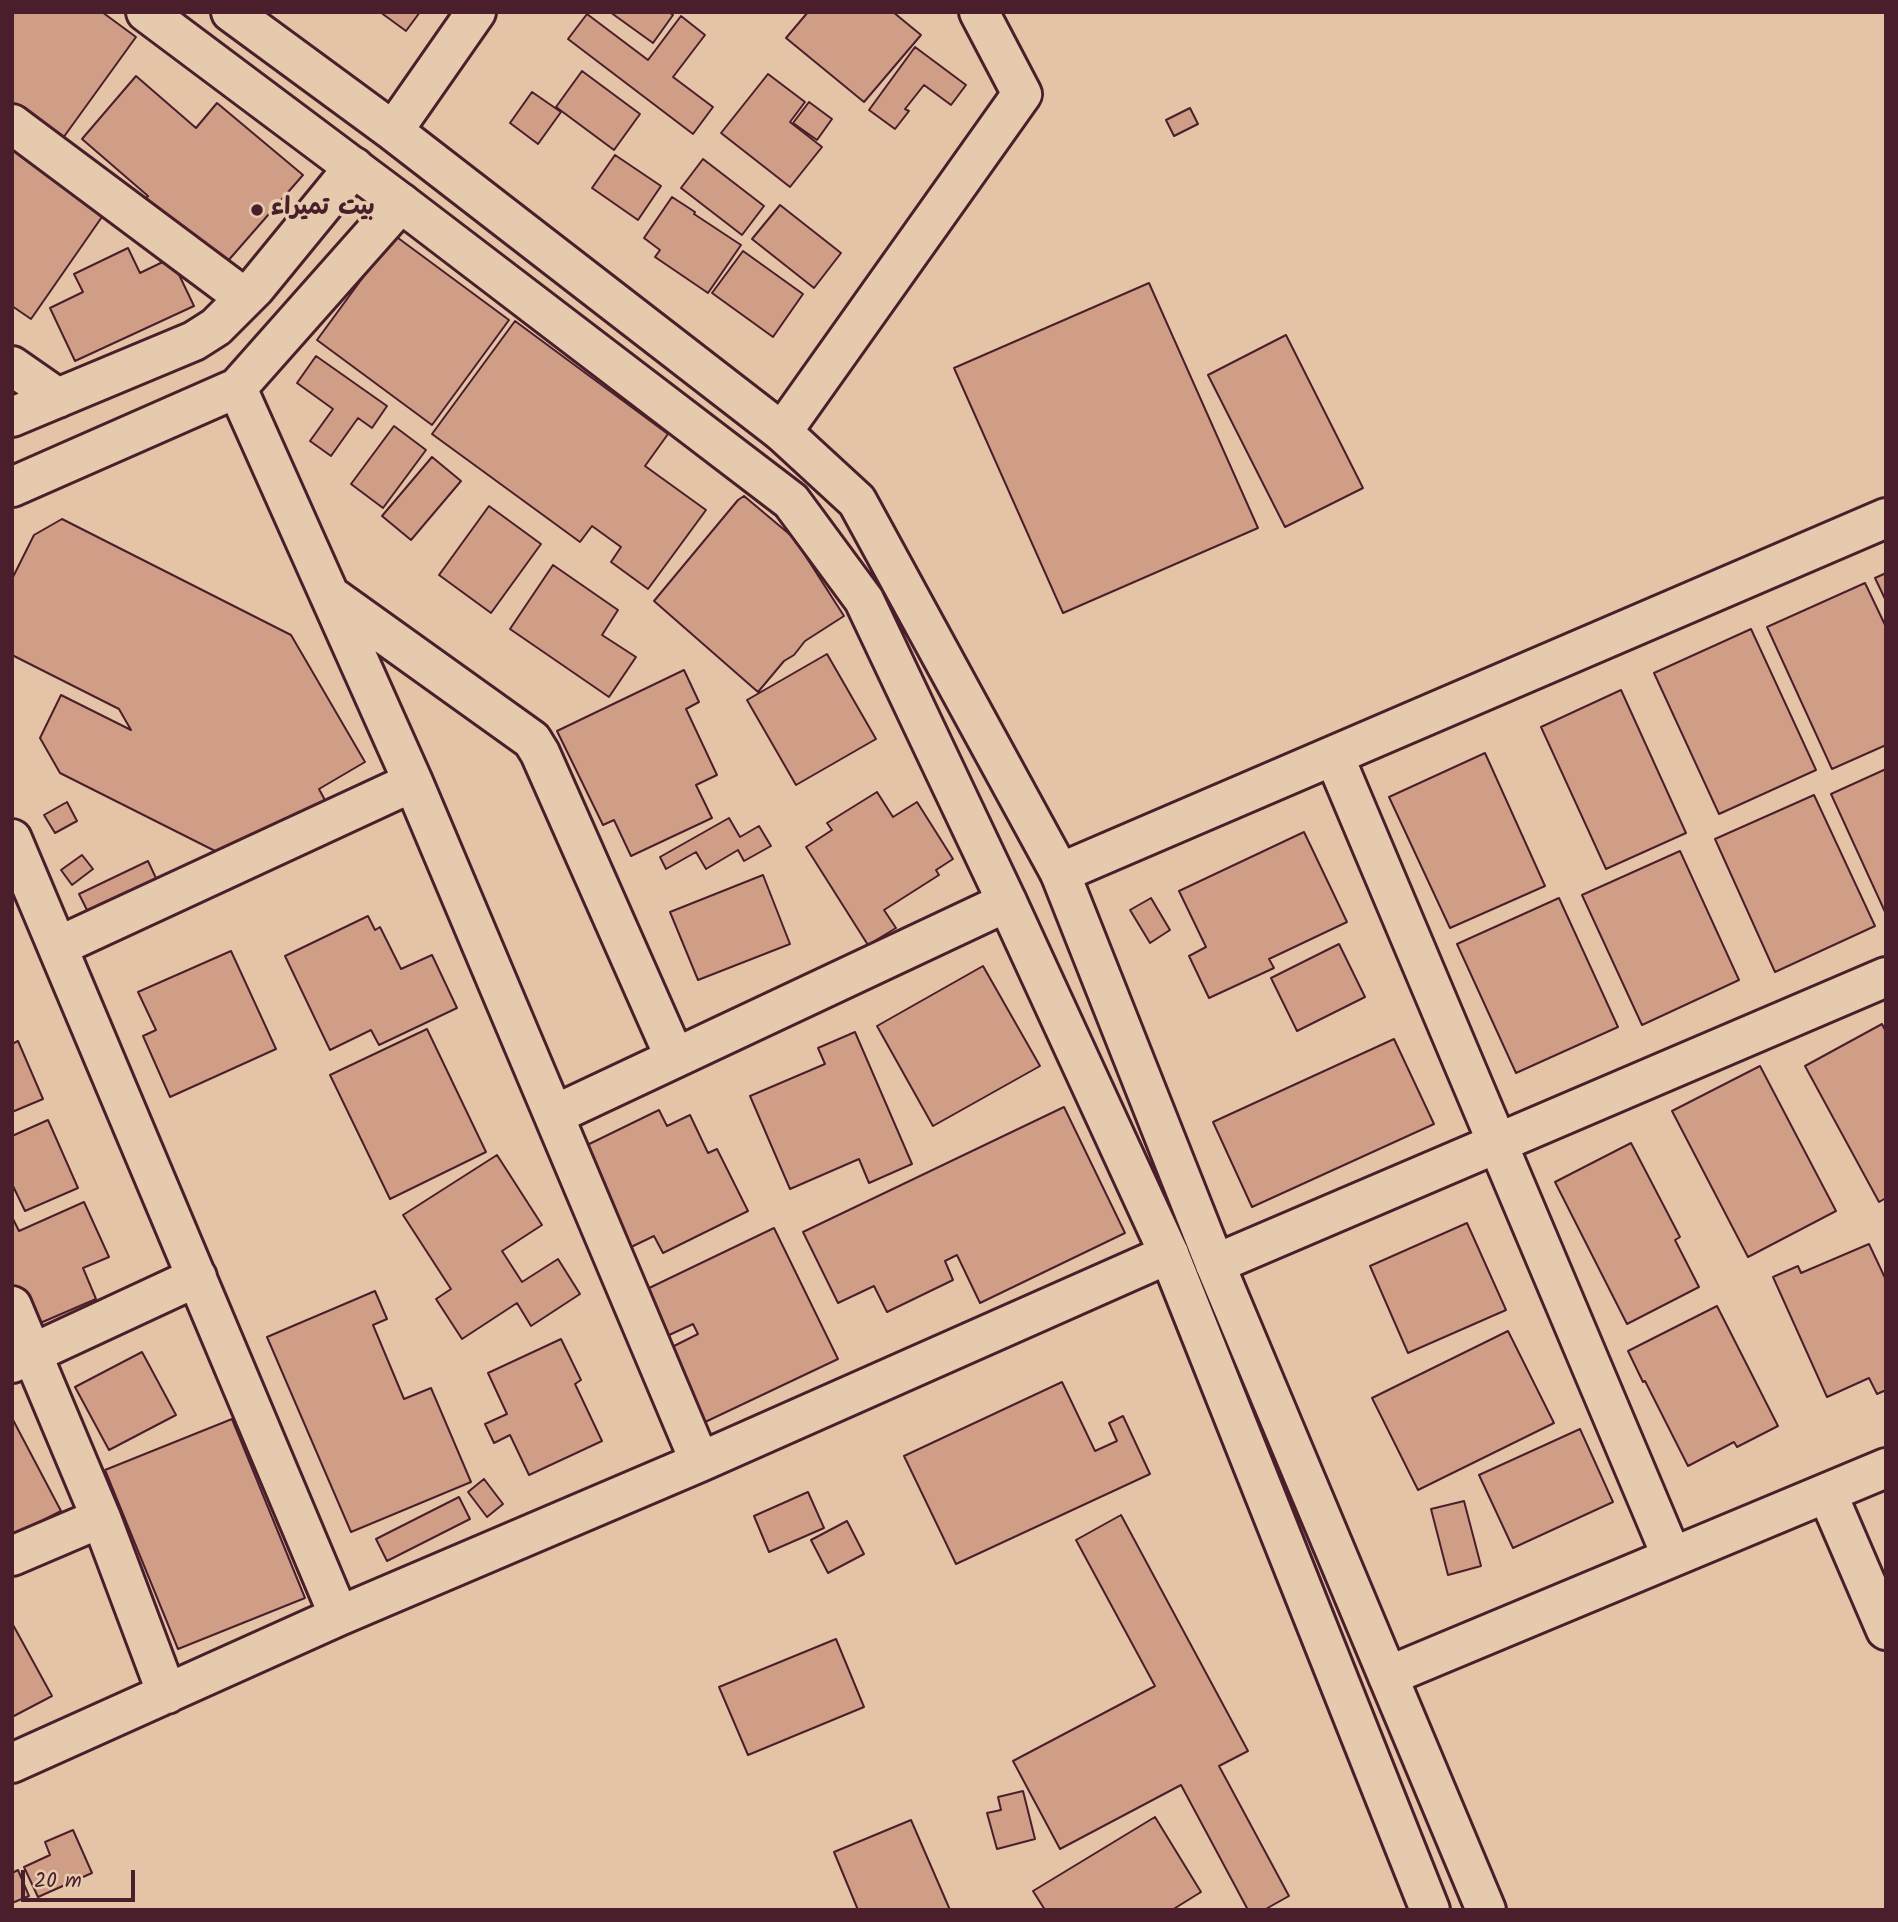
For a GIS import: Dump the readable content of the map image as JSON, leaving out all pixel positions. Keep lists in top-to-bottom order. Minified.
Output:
{"places":["بيت تميراء"],"scale_bar":"20 m"}
